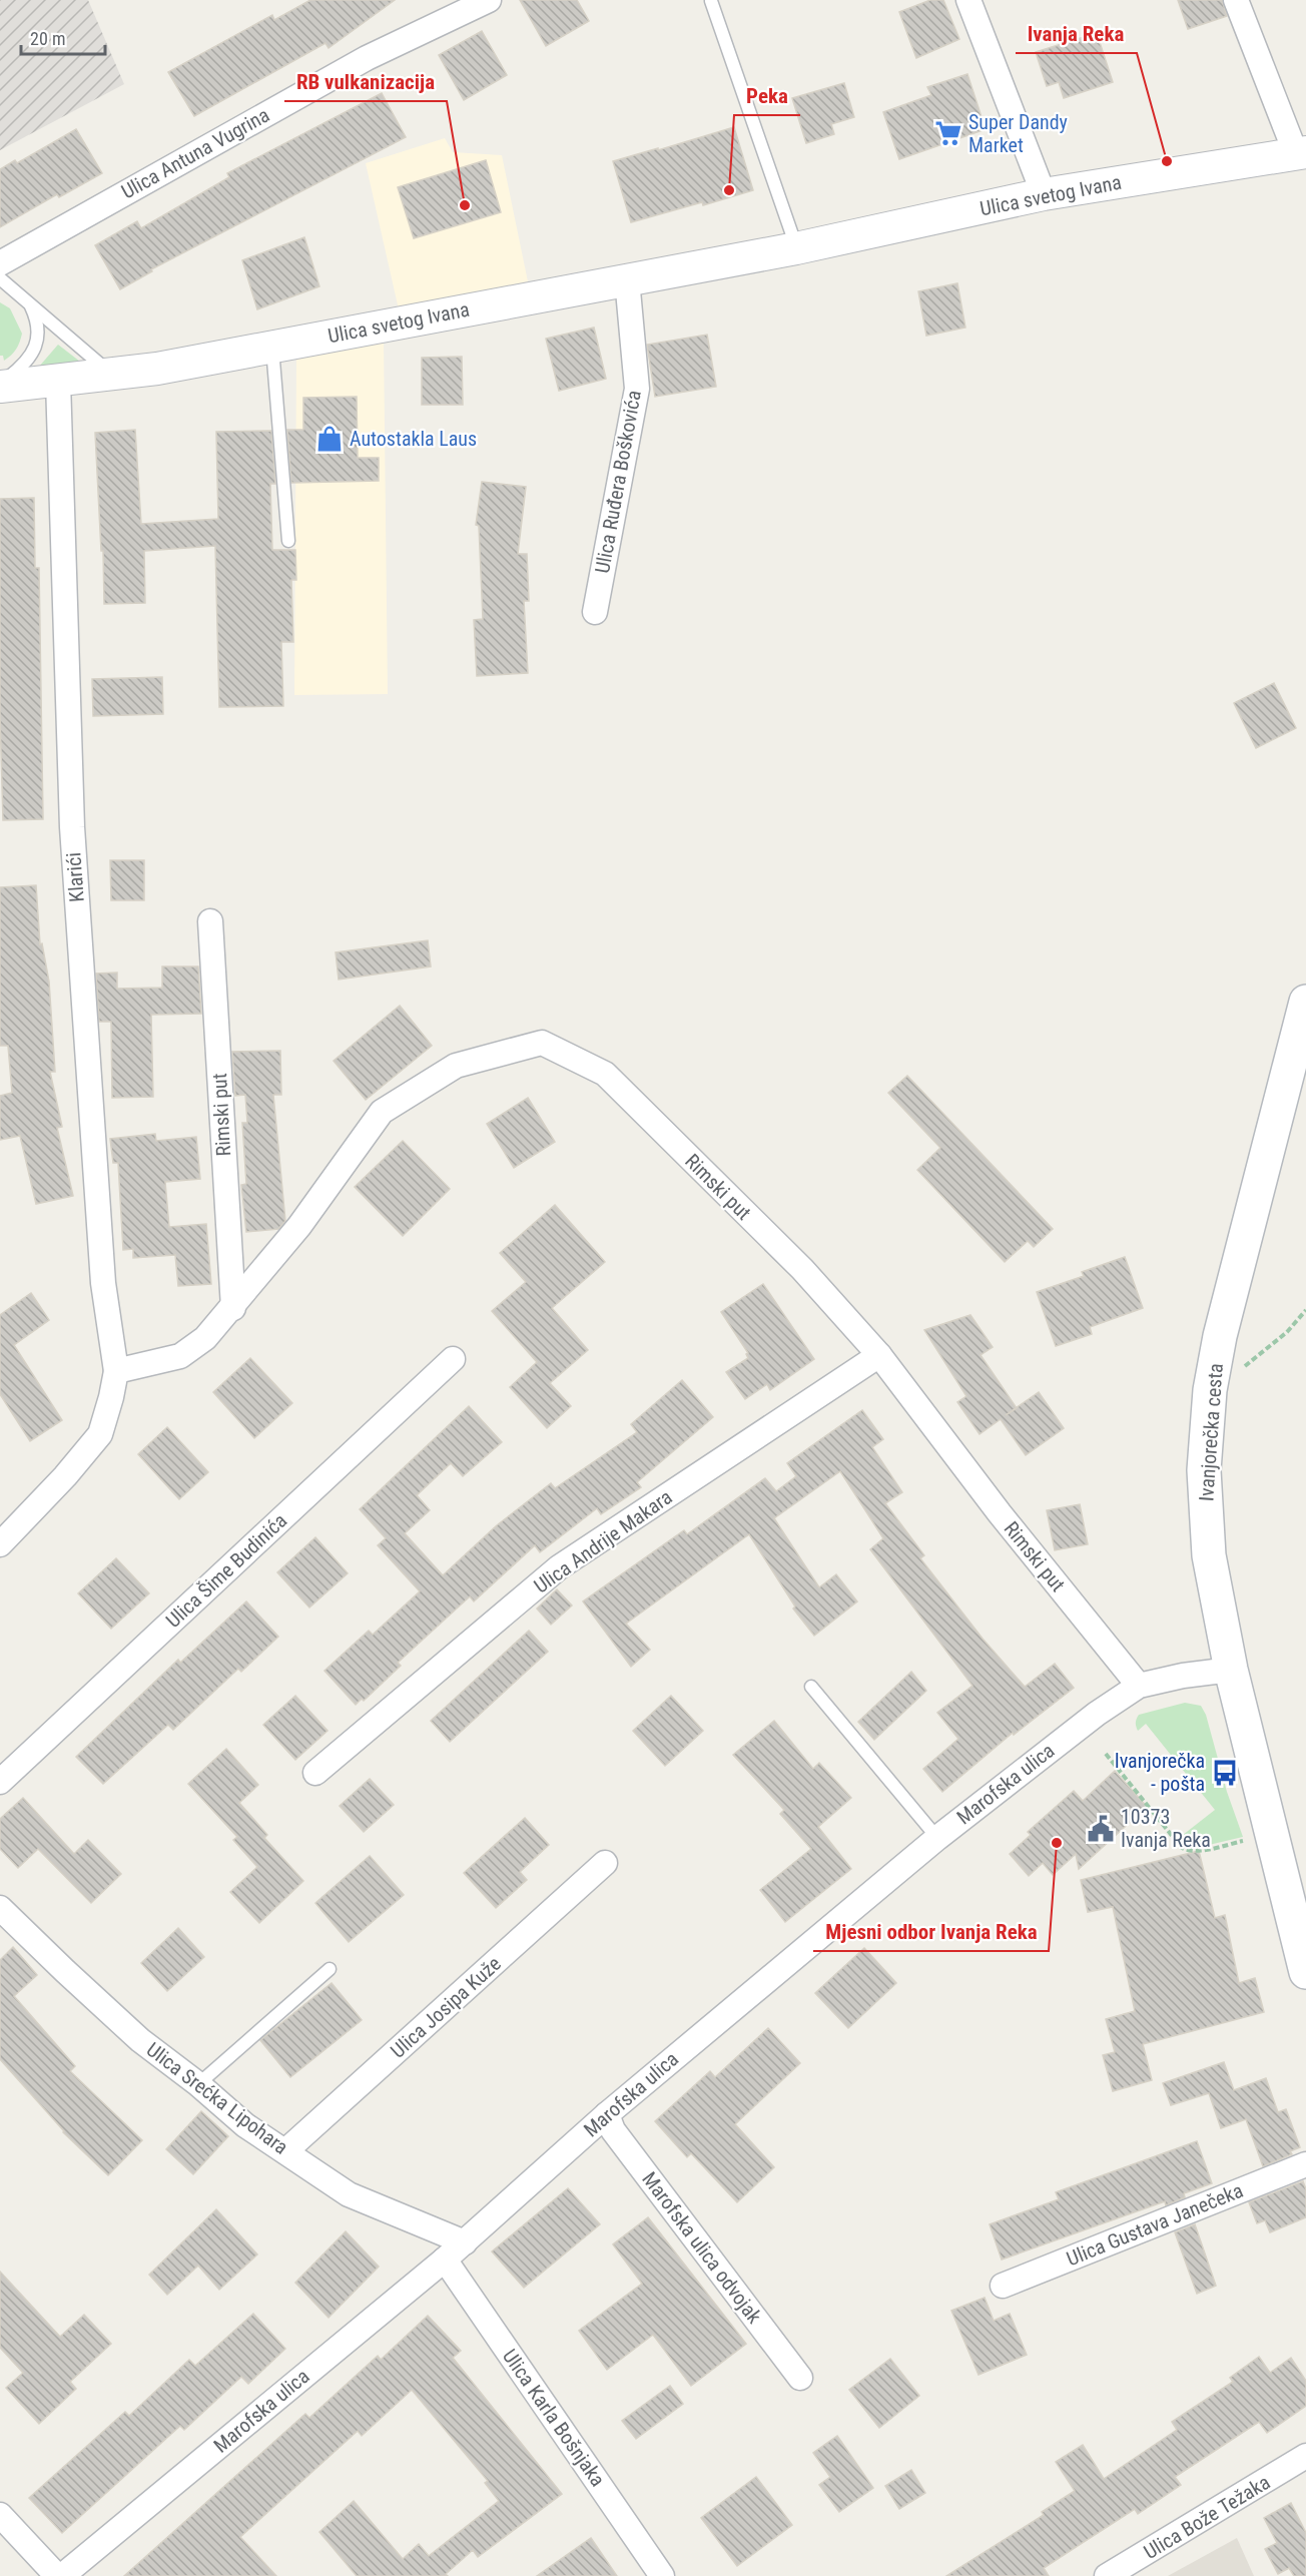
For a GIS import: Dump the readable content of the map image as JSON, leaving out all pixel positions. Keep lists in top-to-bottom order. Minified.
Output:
{"streets":{"main road":["Ivanjorečka cesta"],"street":["Ulica Antuna Vugrina","Ulica svetog Ivana","Ulica Ruđera Boškovića","Klarići","Rimski put","Ulica Andrije Makara","Ulica Šime Budinića","Marofska ulica","Ulica Josipa Kuže","Ulica Srećka Lipohara","Ulica Gustava Janečeka","Marofska ulica odvojak","Ulica Karla Bošnjaka","Ulica Bože Težaka"]},"crossings":[["Ulica svetog Ivana","Ulica Ruđera Boškovića"],["Ulica svetog Ivana","Klarići"],["Klarići","Rimski put"],["Rimski put","Ulica Andrije Makara"],["Rimski put","Marofska ulica"],["Ivanjorečka cesta","Marofska ulica"],["Marofska ulica","Ulica Srećka Lipohara"],["Marofska ulica","Marofska ulica odvojak"],["Marofska ulica","Ulica Karla Bošnjaka"],["Ulica Josipa Kuže","Ulica Srećka Lipohara"]],"places":{"supermarket":["Super Dandy Market"],"other":["Ivanja Reka","Peka","RB vulkanizacija","Mjesni odbor Ivanja Reka"],"shop":["Autostakla Laus"],"bus stop":["Ivanjorečka - pošta"],"public building":["10373 Ivanja Reka"]},"scale_bar":"20 m"}
